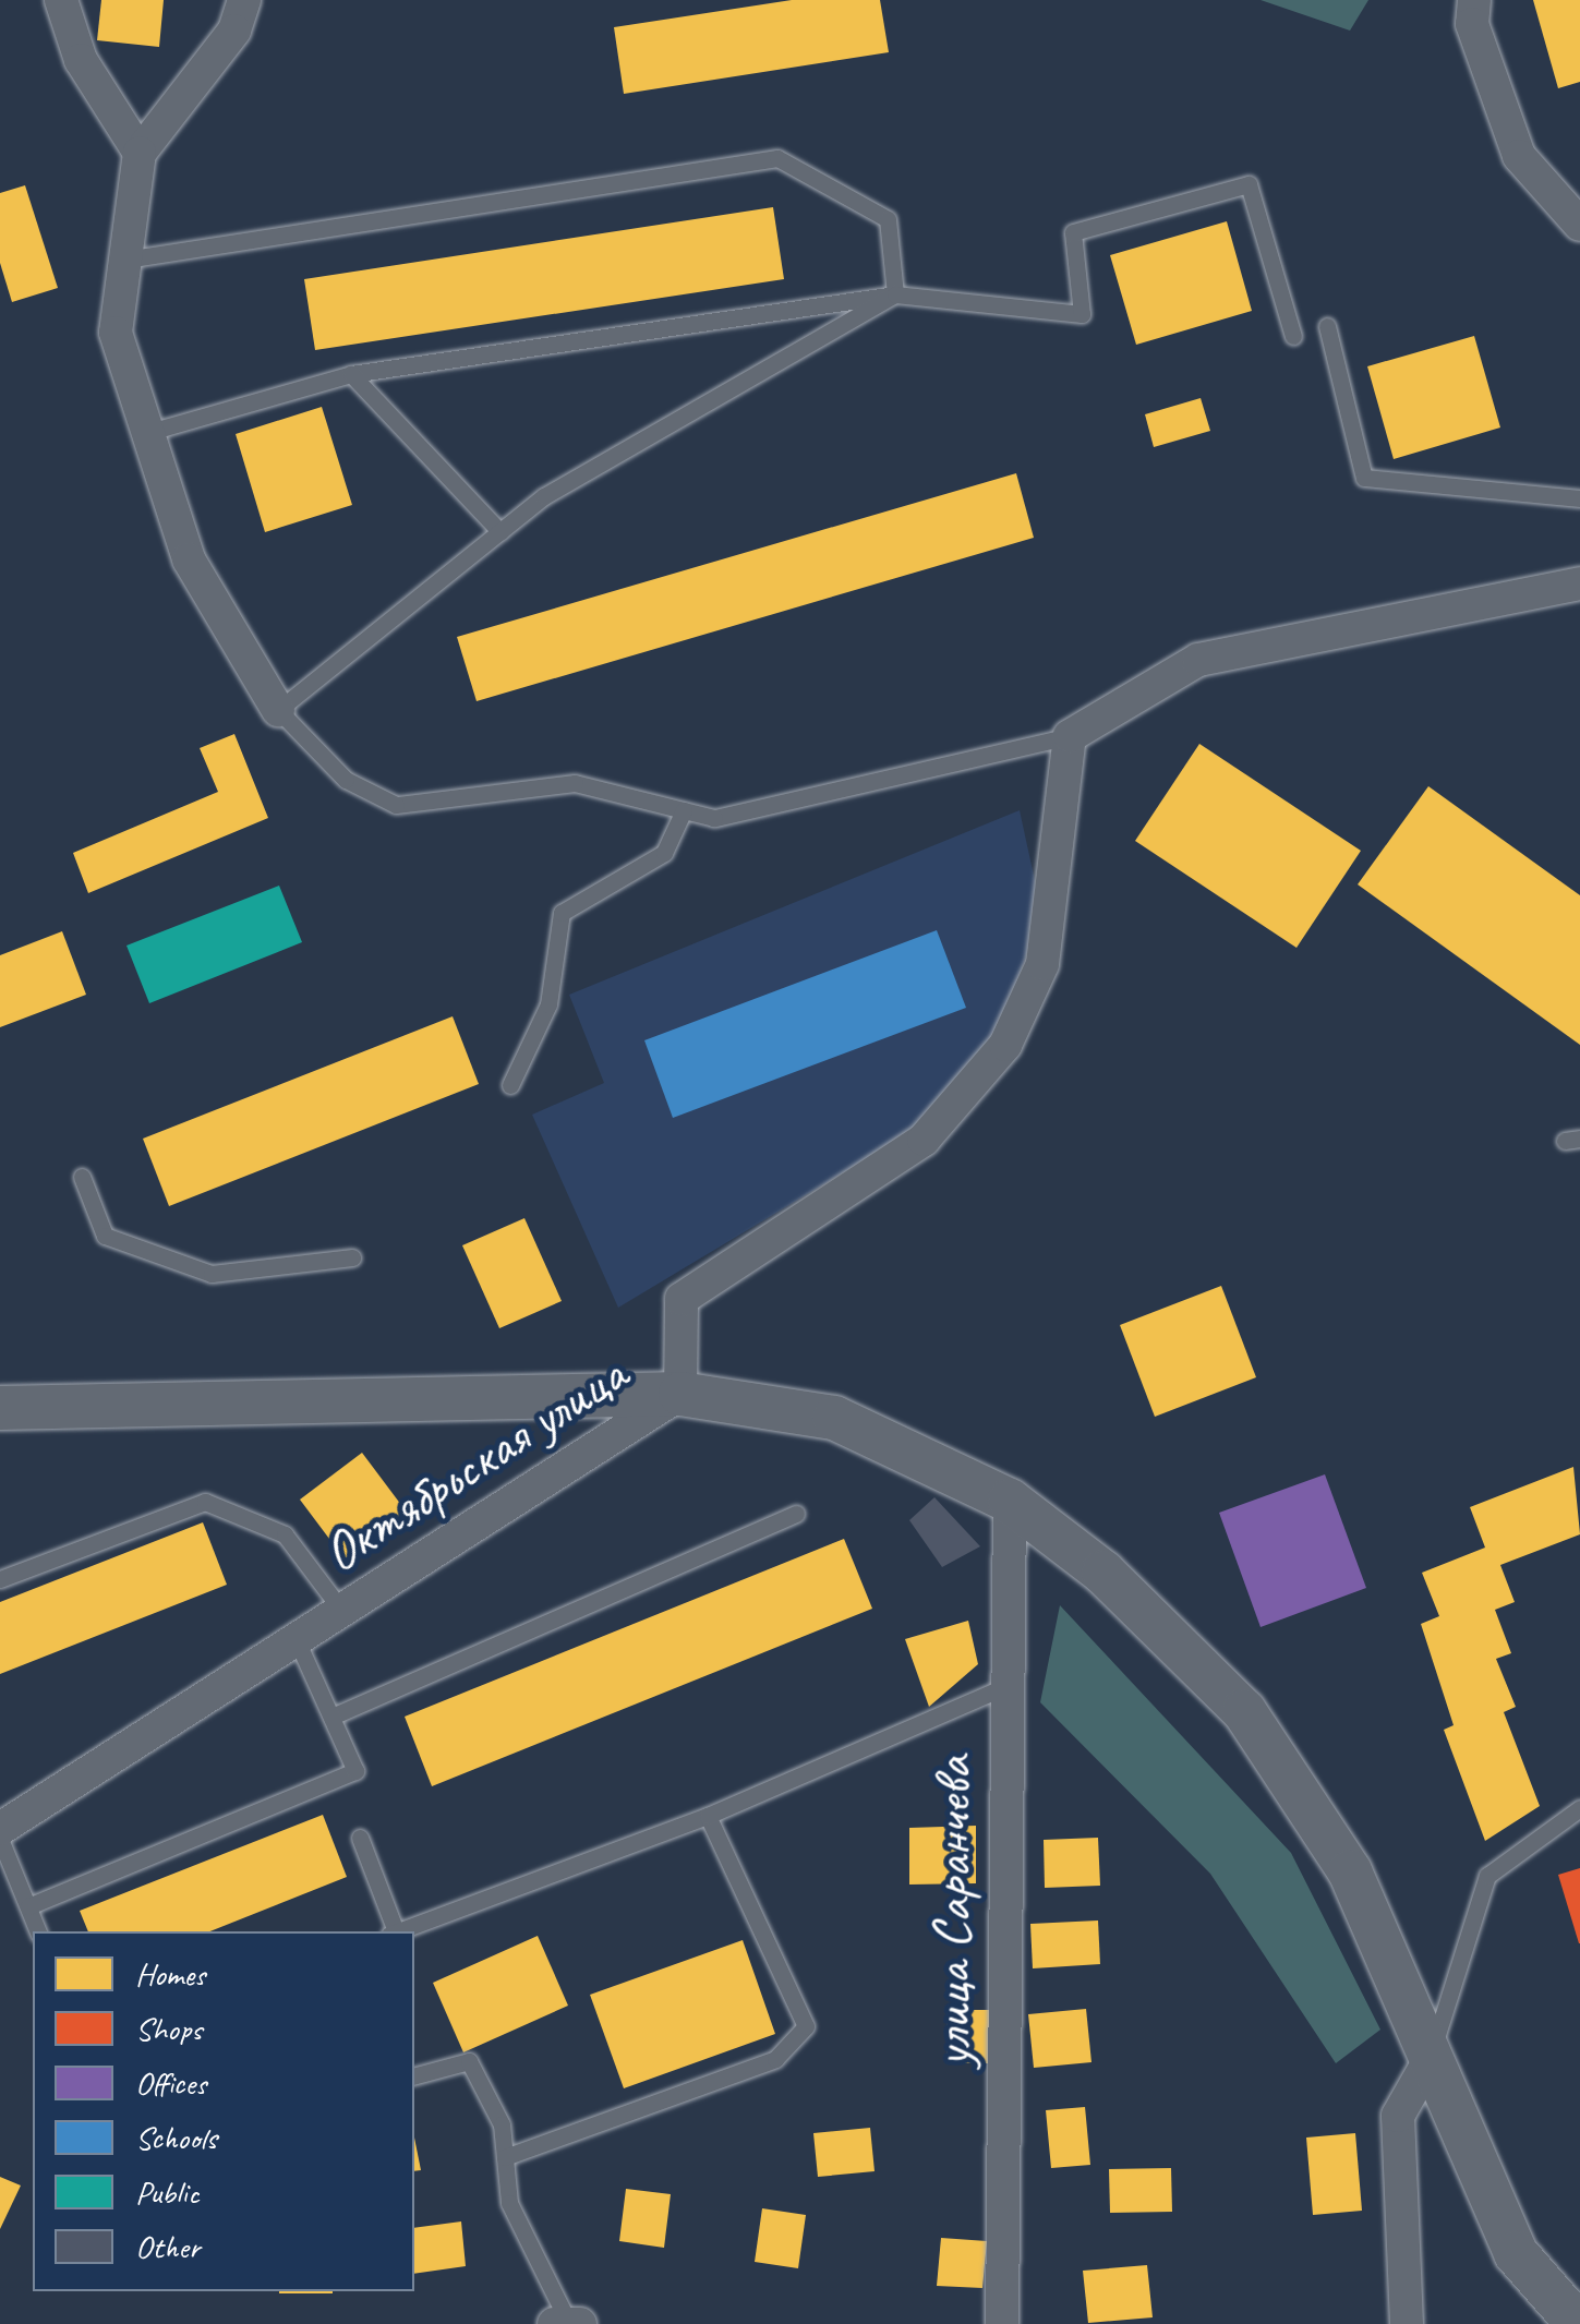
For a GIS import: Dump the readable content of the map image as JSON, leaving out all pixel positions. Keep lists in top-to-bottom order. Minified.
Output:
{"streets":{"street":["Октябрьская улица","улица Саранчева"]},"legend":["Homes","Shops","Offices","Schools","Public","Other"]}
